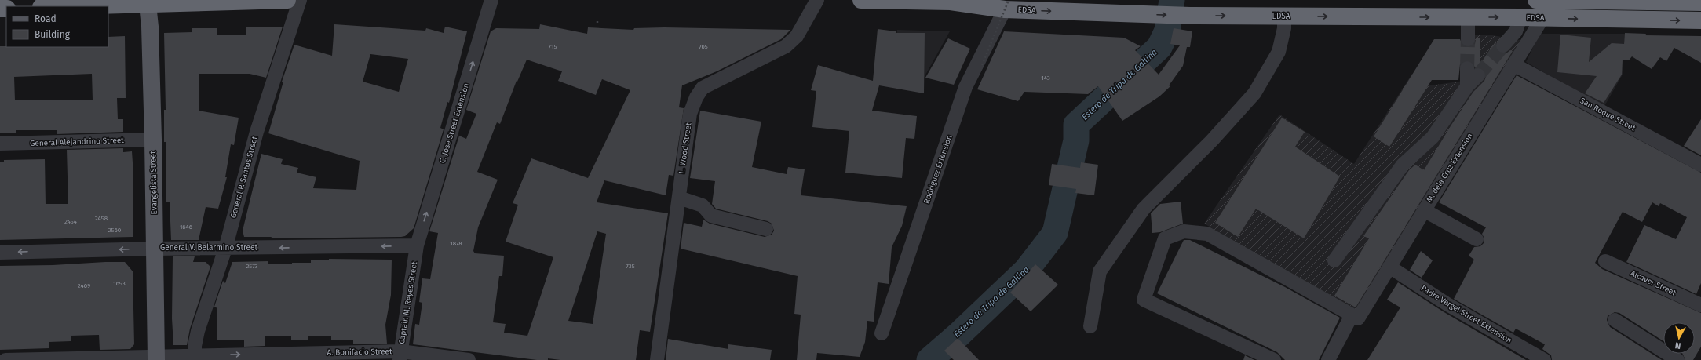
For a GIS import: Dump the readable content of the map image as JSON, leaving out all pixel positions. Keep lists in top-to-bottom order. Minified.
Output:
{"streets":{"highway":["EDSA"],"main road":["Evangelista Street"],"street":["San Roque Street","C. Jose Street Extension","General Alejandrino Street","L. Wood Street","M. dela Cruz Extension","Rodriguez Extension","General P. Santos Street","General V. Belarmino Street","Alcaver Street","Captain M. Reyes Street","Padre Vergel Street Extension","A. Bonifacio Street"]},"crossings":[["EDSA","M. dela Cruz Extension"],["EDSA","Rodriguez Extension"],["San Roque Street","M. dela Cruz Extension"],["C. Jose Street Extension","General V. Belarmino Street"],["C. Jose Street Extension","Captain M. Reyes Street"],["General Alejandrino Street","Evangelista Street"],["M. dela Cruz Extension","Padre Vergel Street Extension"],["General P. Santos Street","General V. Belarmino Street"],["General P. Santos Street","A. Bonifacio Street"],["Evangelista Street","General V. Belarmino Street"],["Evangelista Street","A. Bonifacio Street"],["General V. Belarmino Street","Captain M. Reyes Street"],["Captain M. Reyes Street","A. Bonifacio Street"]],"one_way":["EDSA","C. Jose Street Extension","General V. Belarmino Street","A. Bonifacio Street"],"water":["Estero de Tripa de Gallina"],"house_numbers":["715","765","143","2458","2454","1646","2560","1878","2573","735","1653","2469"],"legend":["Road","Building"],"north":"bottom"}
